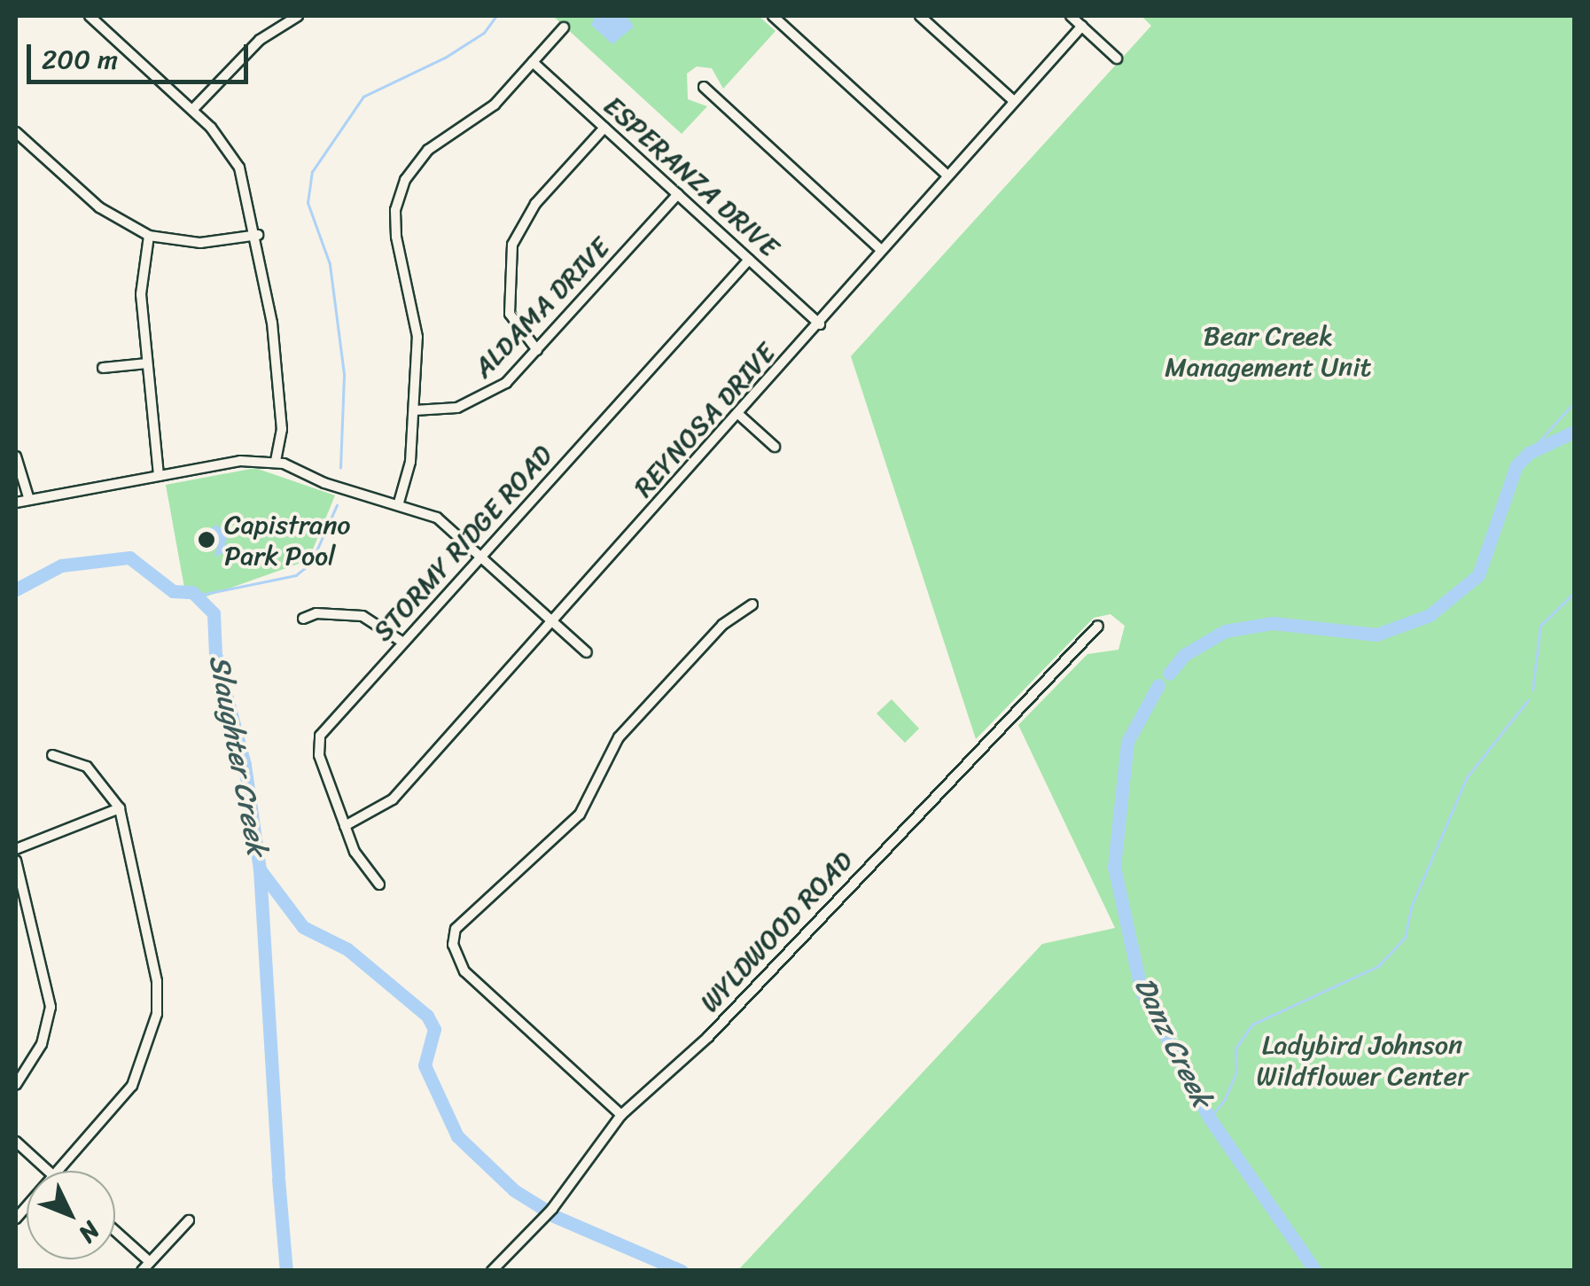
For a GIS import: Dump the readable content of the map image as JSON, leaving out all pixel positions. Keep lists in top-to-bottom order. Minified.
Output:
{"streets":{"street":["ESPERANZA DRIVE","ALDAMA DRIVE","REYNOSA DRIVE","STORMY RIDGE ROAD","WYLDWOOD ROAD"]},"crossings":[["ESPERANZA DRIVE","ALDAMA DRIVE"],["ESPERANZA DRIVE","REYNOSA DRIVE"],["ESPERANZA DRIVE","STORMY RIDGE ROAD"],["REYNOSA DRIVE","STORMY RIDGE ROAD"]],"water":["Slaughter Creek","Danz Creek"],"parks":["Bear Creek Management Unit","Ladybird Johnson Wildflower Center"],"places":["Capistrano Park Pool"],"scale_bar":"200 m","north":"bottom right"}
